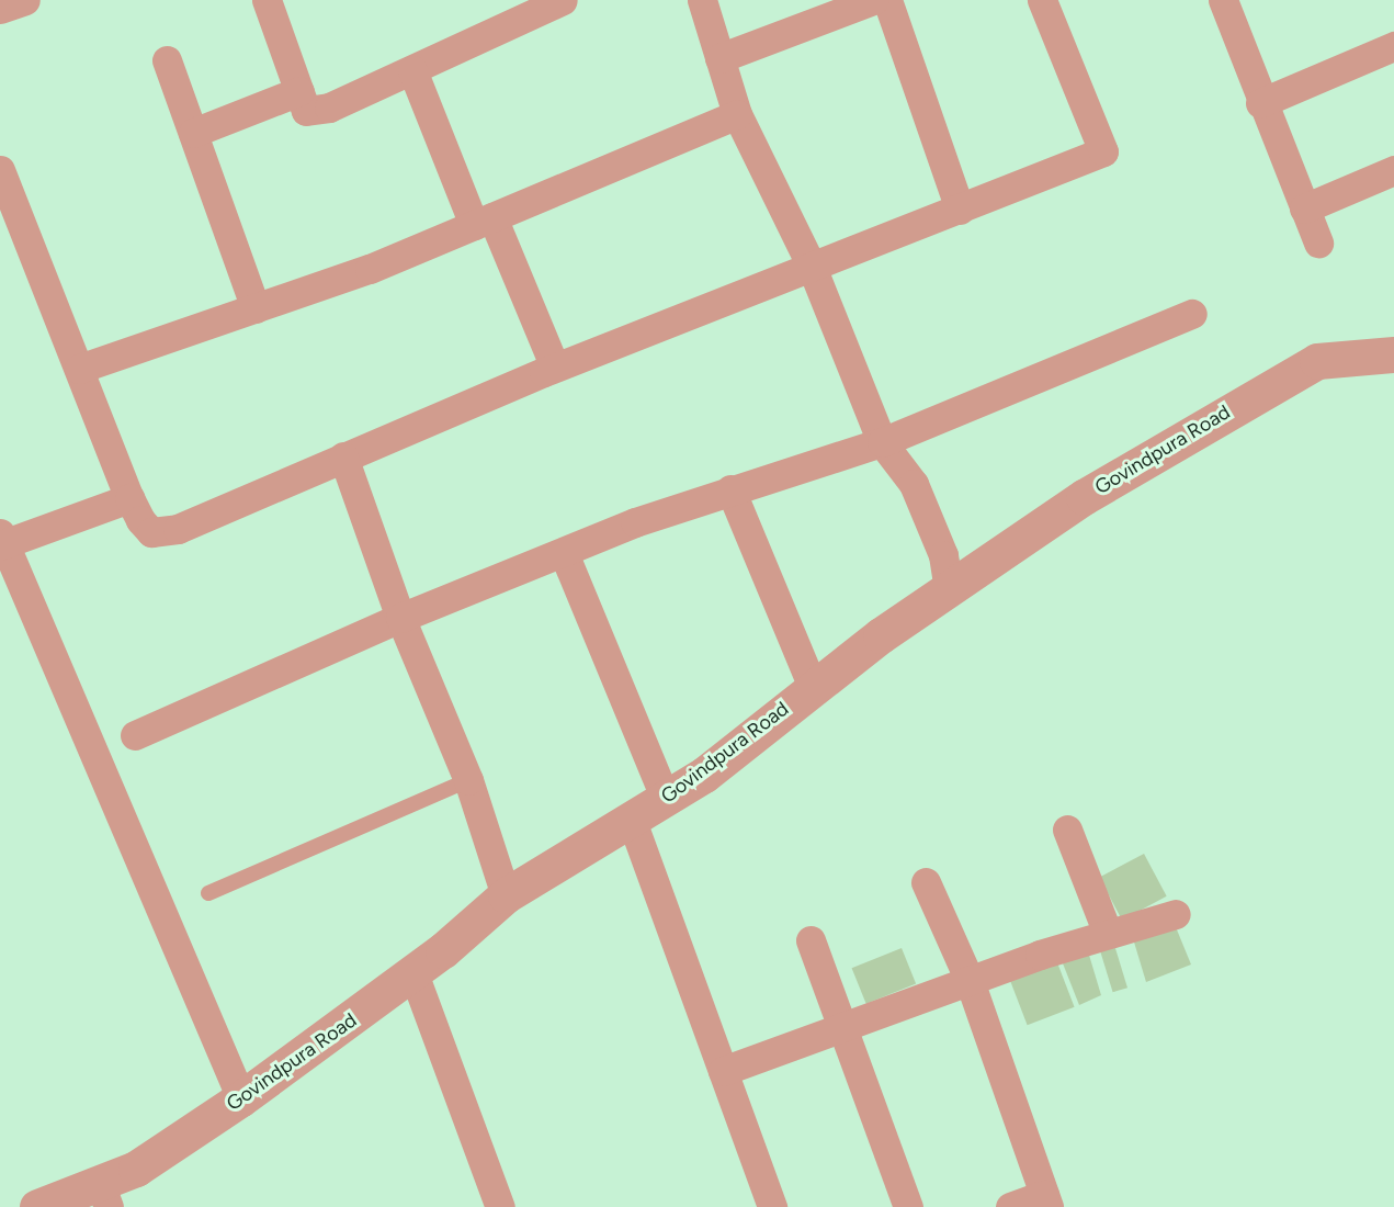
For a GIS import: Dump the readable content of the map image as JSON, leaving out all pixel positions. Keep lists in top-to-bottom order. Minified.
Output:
{"streets":{"street":["Govindpura Road"]}}
